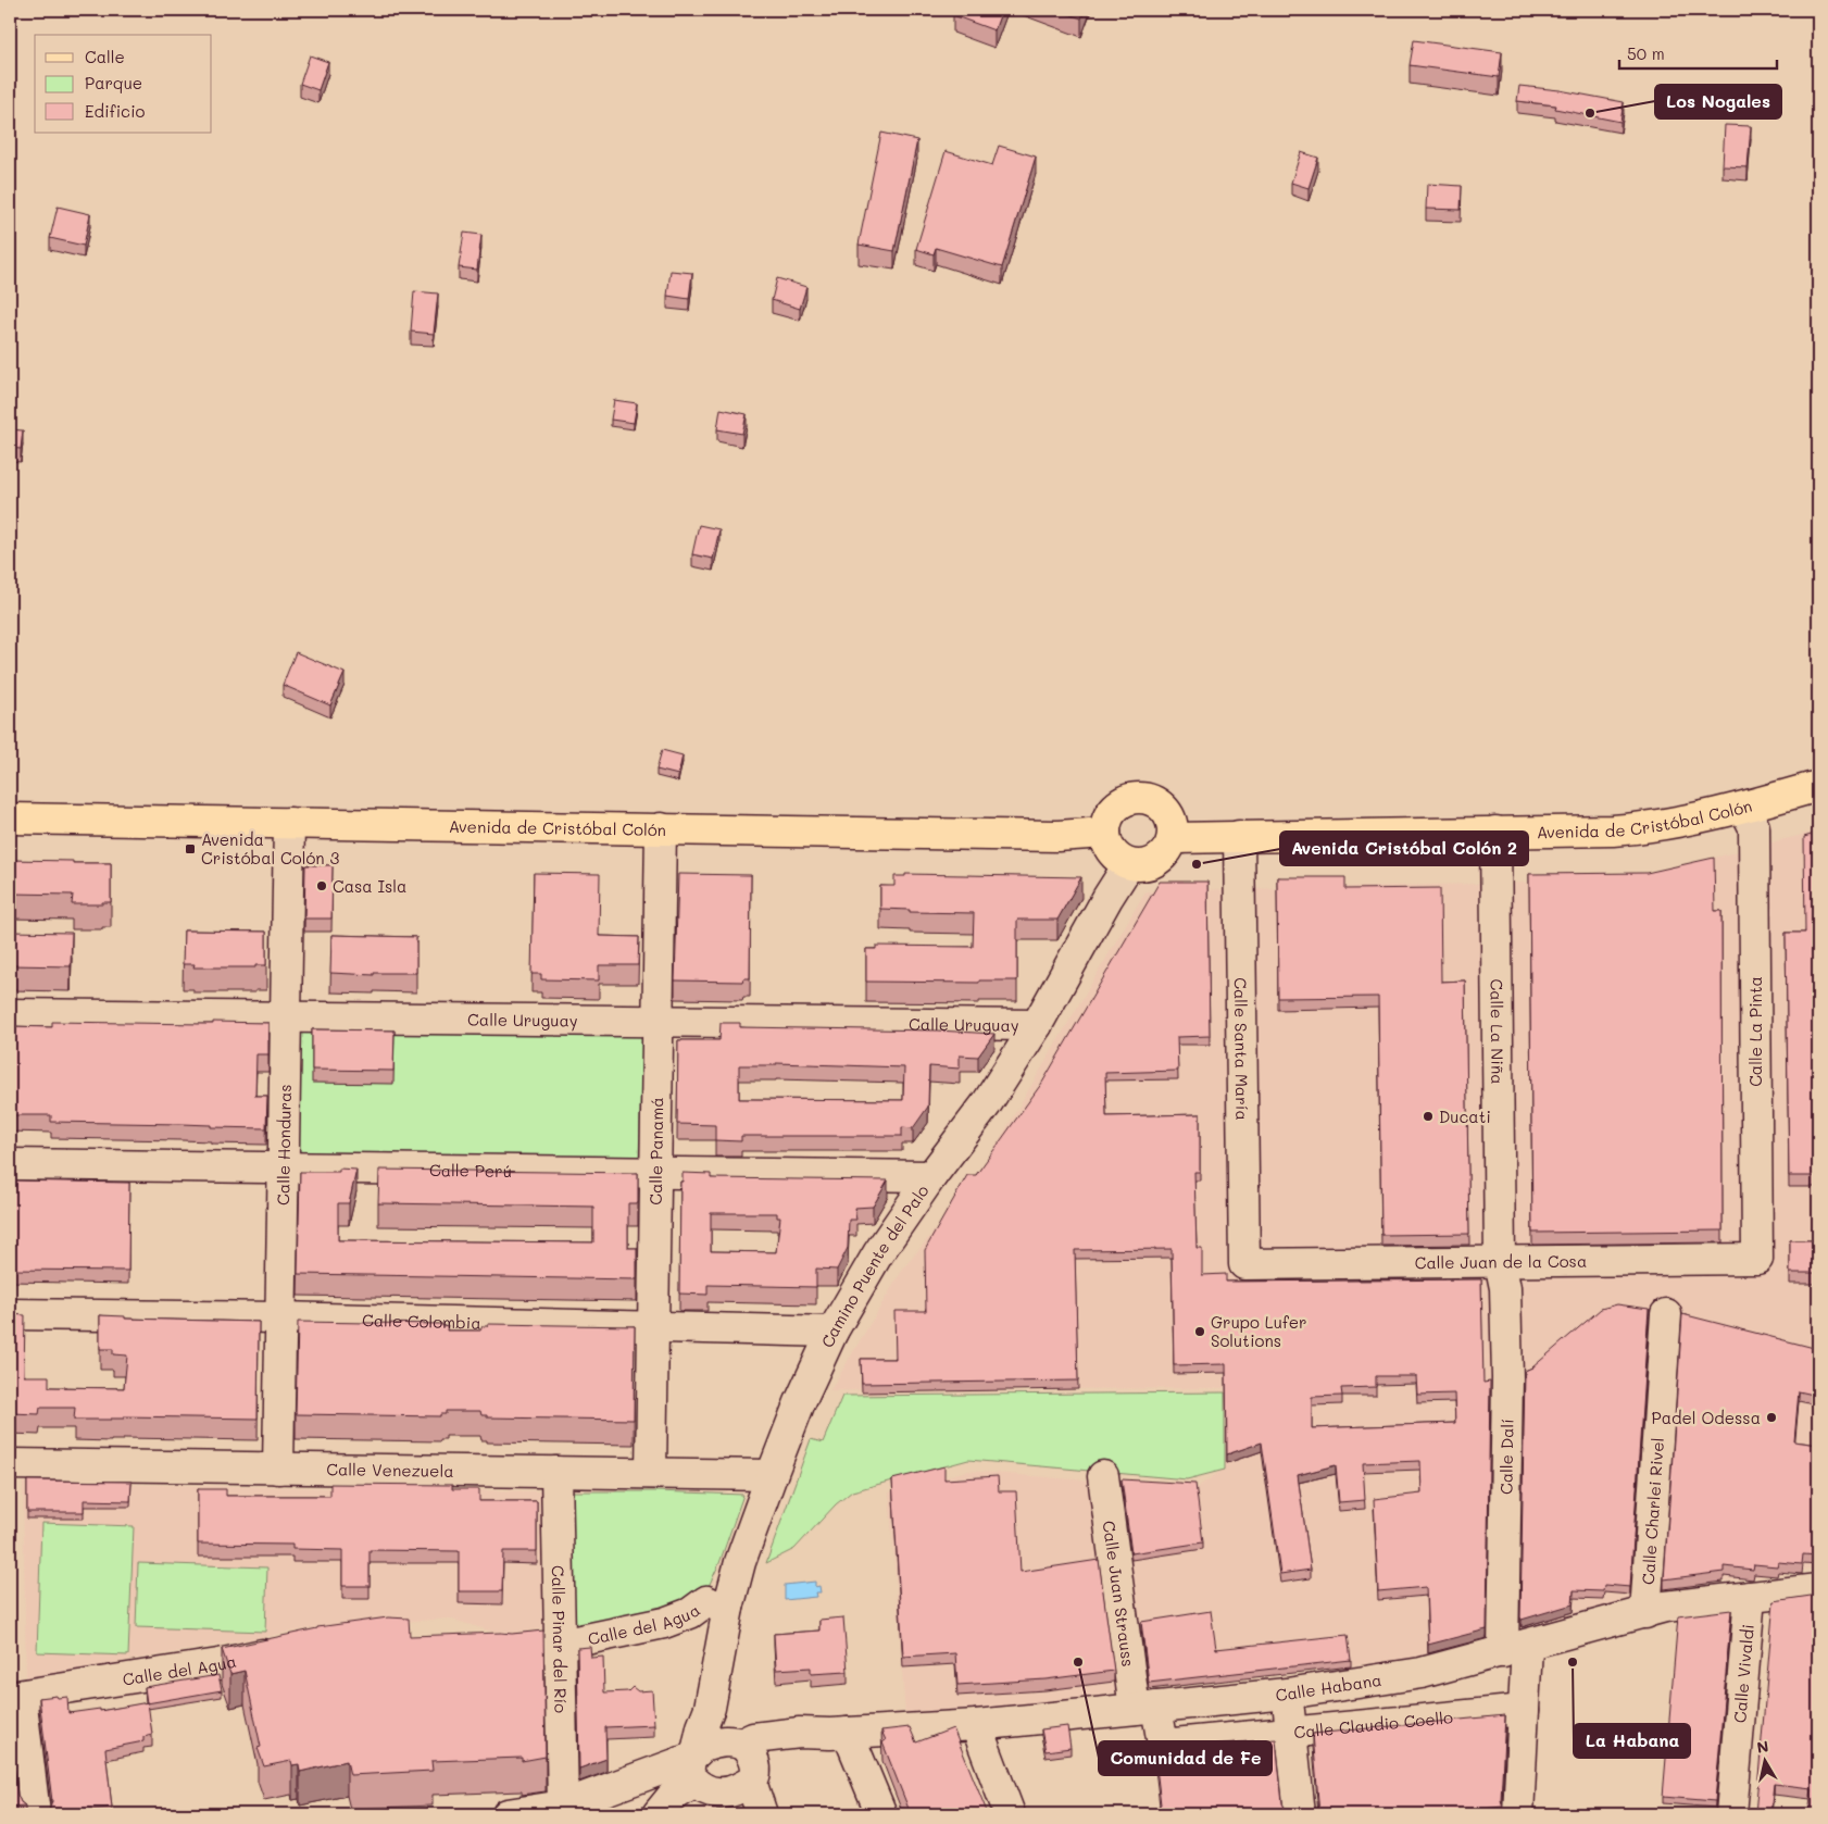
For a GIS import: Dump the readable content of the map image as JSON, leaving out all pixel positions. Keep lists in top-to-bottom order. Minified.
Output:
{"streets":{"main road":["Avenida de Cristóbal Colón"],"street":["Calle Uruguay","Calle La Niña","Calle La Pinta","Calle Santa María","Calle Honduras","Calle Panamá","Calle Perú","Calle Juan de la Cosa","Camino Puente del Palo","Calle Colombia","Calle Dalí","Calle Venezuela","Calle Charlei Rivel","Calle Juan Strauss","Calle del Agua","Calle Pinar del Río","Calle Vivaldi","Calle Habana","Calle Claudio Coello"]},"crossings":[["Avenida de Cristóbal Colón","Calle La Niña"],["Avenida de Cristóbal Colón","Calle La Pinta"],["Avenida de Cristóbal Colón","Calle Santa María"],["Avenida de Cristóbal Colón","Calle Honduras"],["Avenida de Cristóbal Colón","Calle Panamá"],["Avenida de Cristóbal Colón","Camino Puente del Palo"],["Calle Uruguay","Calle Honduras"],["Calle Uruguay","Calle Panamá"],["Calle Uruguay","Camino Puente del Palo"],["Calle La Niña","Calle Juan de la Cosa"],["Calle La Niña","Calle Dalí"],["Calle La Pinta","Calle Juan de la Cosa"],["Calle Santa María","Calle Juan de la Cosa"],["Calle Honduras","Calle Perú"],["Calle Honduras","Calle Colombia"],["Calle Honduras","Calle Venezuela"],["Calle Panamá","Calle Perú"],["Calle Panamá","Calle Colombia"],["Calle Panamá","Calle Venezuela"],["Calle Perú","Camino Puente del Palo"],["Calle Juan de la Cosa","Calle Dalí"],["Camino Puente del Palo","Calle Colombia"],["Camino Puente del Palo","Calle Venezuela"],["Camino Puente del Palo","Calle del Agua"],["Camino Puente del Palo","Calle Habana"],["Calle Dalí","Calle Habana"],["Calle Dalí","Calle Claudio Coello"],["Calle Venezuela","Calle Pinar del Río"],["Calle Charlei Rivel","Calle Habana"],["Calle Juan Strauss","Calle Habana"],["Calle Juan Strauss","Calle Claudio Coello"],["Calle del Agua","Calle Pinar del Río"],["Calle Vivaldi","Calle Habana"],["Calle Habana","Calle Claudio Coello"]],"places":{"other":["Los Nogales","Avenida Cristóbal Colón 2","Casa Isla","Ducati","Grupo Lufer Solutions","Padel Odessa","Comunidad de Fe","La Habana"],"transit":["Avenida Cristóbal Colón 3"]},"legend":["Calle","Parque","Edificio"],"scale_bar":"50 m","north":"top"}
